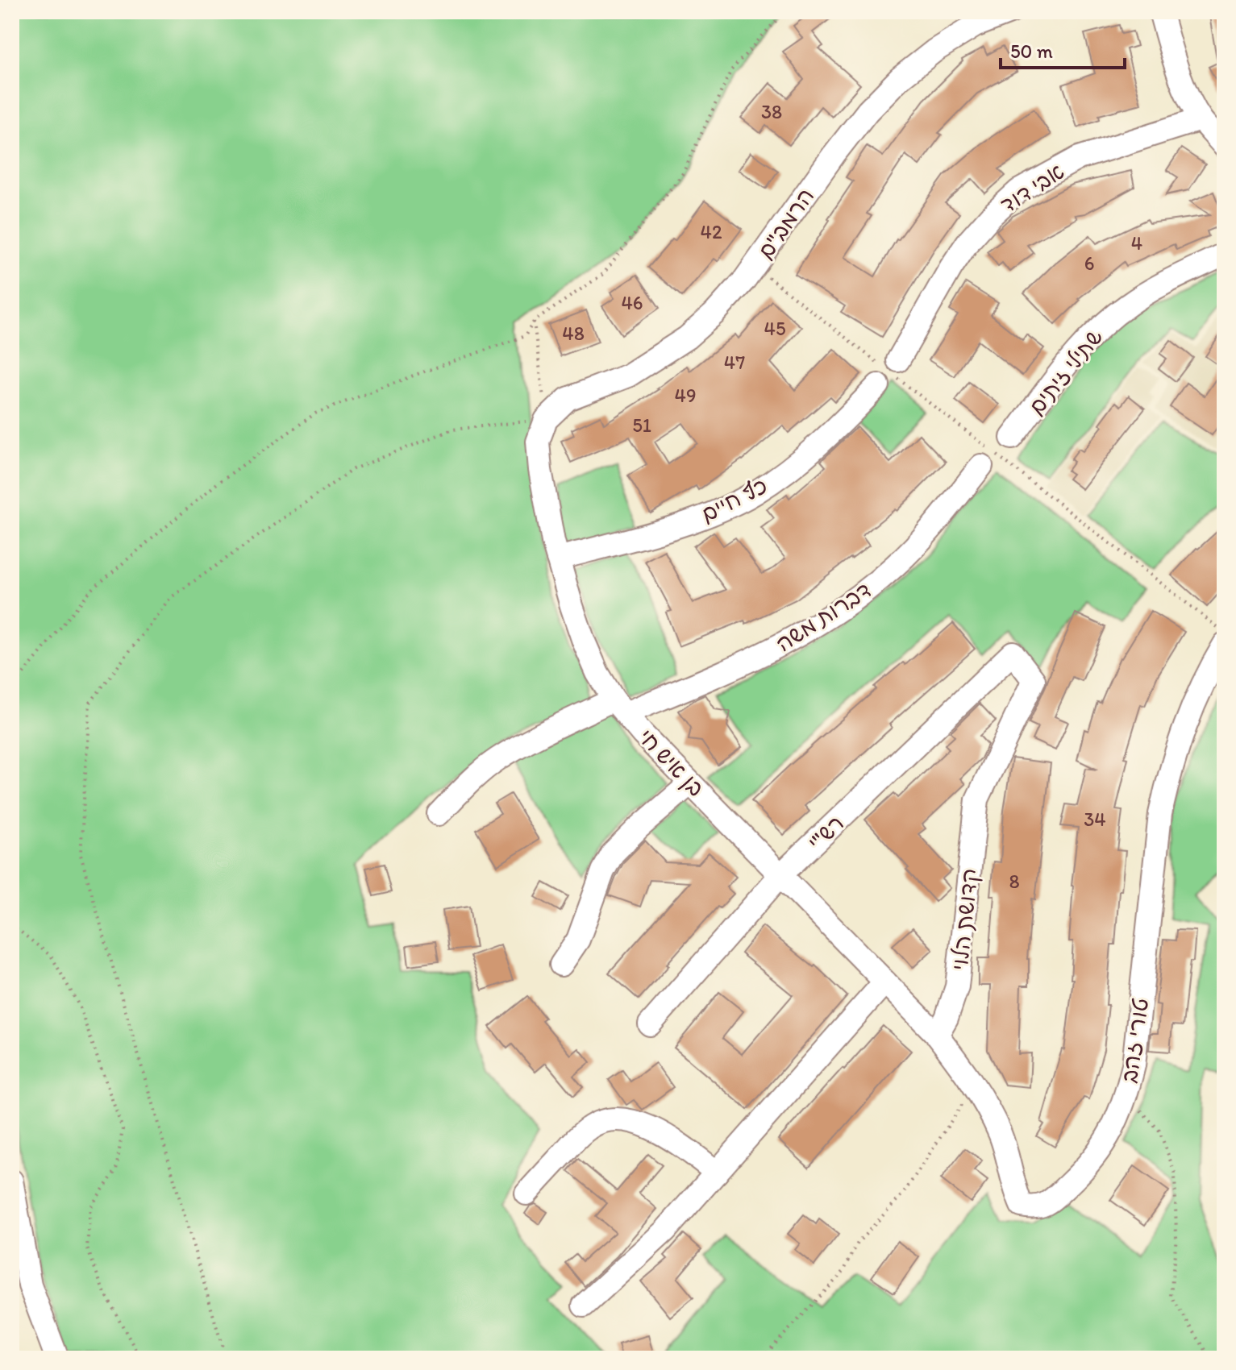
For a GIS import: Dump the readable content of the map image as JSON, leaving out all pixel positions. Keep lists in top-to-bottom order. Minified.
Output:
{"streets":{"street":["אבי דוד","הרמב\"ם","שתילי זיתים","כף חיים","דברות משה","בן איש חי","רש\"י","קדושת הלוי","טורי זהב"]},"crossings":[["הרמב\"ם","בן איש חי"],["כף חיים","בן איש חי"],["דברות משה","בן איש חי"],["בן איש חי","רש\"י"],["בן איש חי","קדושת הלוי"],["בן איש חי","טורי זהב"],["רש\"י","קדושת הלוי"],["קדושת הלוי","טורי זהב"]],"house_numbers":["38","42","4","6","46","45","48","47","49","51","34","8"],"scale_bar":"50 m"}
